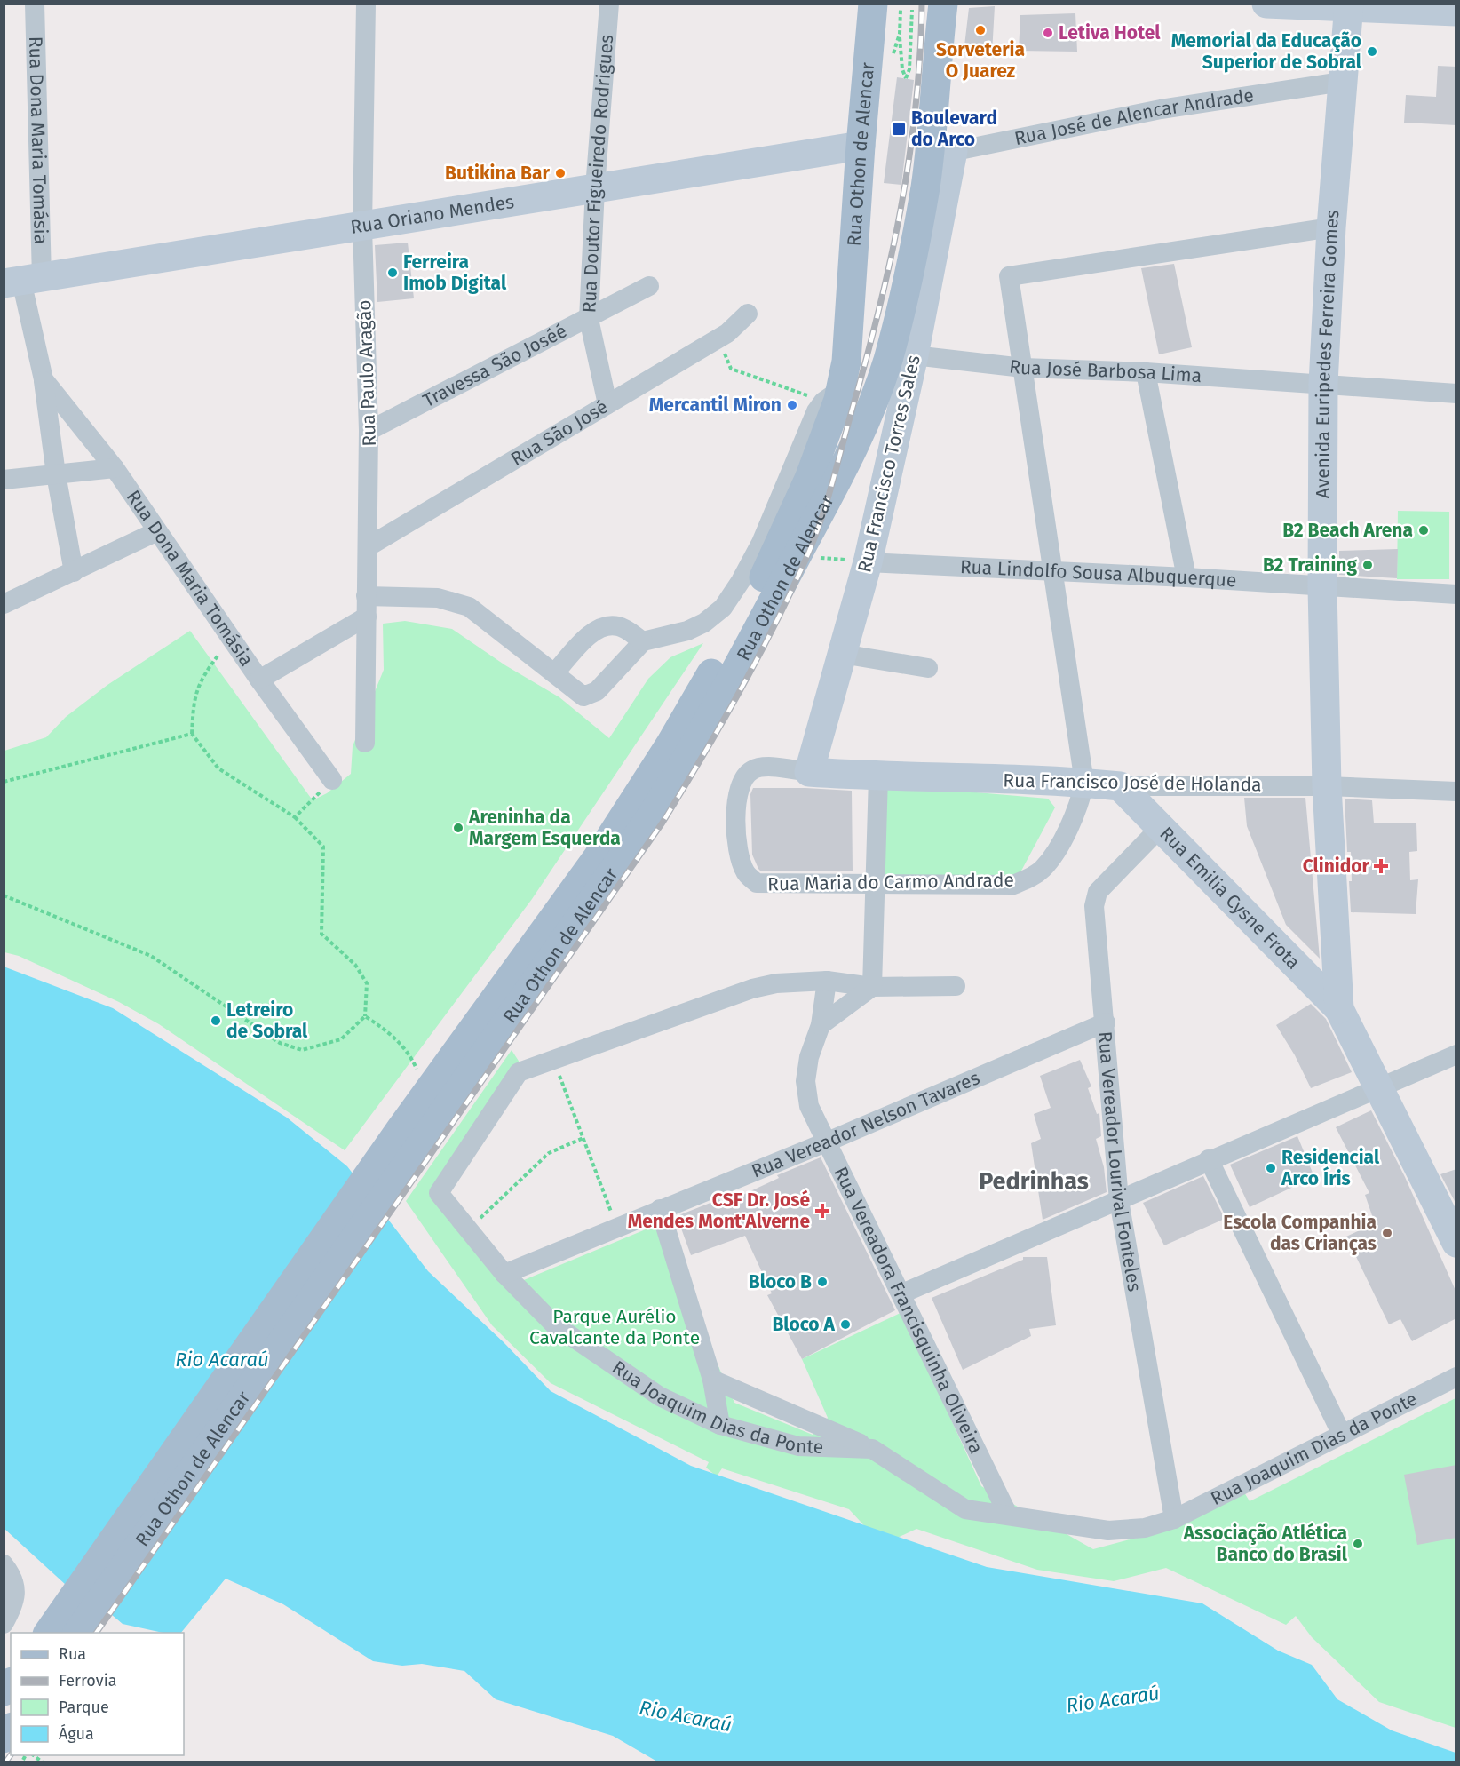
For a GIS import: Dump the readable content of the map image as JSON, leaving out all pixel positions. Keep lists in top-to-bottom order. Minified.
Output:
{"streets":{"main road":["Rua Othon de Alencar"],"street":["Rua José de Alencar Andrade","Rua Dona Maria Tomásia","Rua Doutor Figueiredo Rodrigues","Rua Oriano Mendes","Avenida Euripedes Ferreira Gomes","Travessa São Joséé","Rua José Barbosa Lima","Rua Paulo Aragão","Rua São José","Rua Francisco Torres Sales","Rua Lindolfo Sousa Albuquerque","Rua Francisco José de Holanda","Rua Maria do Carmo Andrade","Rua Emilia Cysne Frota","Rua Vereador Nelson Tavares","Rua Vereador Lourival Fonteles","Rua Vereadora Francisquinha Oliveira","Rua Joaquim Dias da Ponte"]},"crossings":[["Rua José de Alencar Andrade","Rua Othon de Alencar"],["Rua José de Alencar Andrade","Avenida Euripedes Ferreira Gomes"],["Rua Dona Maria Tomásia","Rua Oriano Mendes"],["Rua Othon de Alencar","Rua Oriano Mendes"],["Rua Othon de Alencar","Rua José Barbosa Lima"],["Rua Othon de Alencar","Rua Francisco Torres Sales"],["Rua Doutor Figueiredo Rodrigues","Rua Oriano Mendes"],["Rua Doutor Figueiredo Rodrigues","Travessa São Joséé"],["Rua Doutor Figueiredo Rodrigues","Rua São José"],["Rua Oriano Mendes","Rua Paulo Aragão"],["Avenida Euripedes Ferreira Gomes","Rua José Barbosa Lima"],["Avenida Euripedes Ferreira Gomes","Rua Lindolfo Sousa Albuquerque"],["Avenida Euripedes Ferreira Gomes","Rua Francisco José de Holanda"],["Avenida Euripedes Ferreira Gomes","Rua Emilia Cysne Frota"],["Travessa São Joséé","Rua Paulo Aragão"],["Rua José Barbosa Lima","Rua Francisco Torres Sales"],["Rua Paulo Aragão","Rua São José"],["Rua Francisco Torres Sales","Rua Lindolfo Sousa Albuquerque"],["Rua Francisco Torres Sales","Rua Francisco José de Holanda"],["Rua Francisco Torres Sales","Rua Maria do Carmo Andrade"],["Rua Francisco José de Holanda","Rua Maria do Carmo Andrade"],["Rua Francisco José de Holanda","Rua Emilia Cysne Frota"],["Rua Emilia Cysne Frota","Rua Vereador Lourival Fonteles"],["Rua Vereador Nelson Tavares","Rua Vereador Lourival Fonteles"],["Rua Vereador Nelson Tavares","Rua Vereadora Francisquinha Oliveira"],["Rua Vereador Nelson Tavares","Rua Joaquim Dias da Ponte"],["Rua Vereador Lourival Fonteles","Rua Joaquim Dias da Ponte"],["Rua Vereadora Francisquinha Oliveira","Rua Joaquim Dias da Ponte"]],"districts":["Pedrinhas"],"water":["Rio Acaraú"],"parks":["Parque Aurélio Cavalcante da Ponte"],"places":{"other":["Sorveteria O Juarez","Letiva Hotel","Memorial da Educação Superior de Sobral","Butikina Bar","Ferreira Imob Digital","Mercantil Miron","B2 Beach Arena","B2 Training","Areninha da Margem Esquerda","Letreiro de Sobral","Residencial Arco Íris","Escola Companhia das Crianças","Bloco B","Bloco A","Associação Atlética Banco do Brasil"],"transit":["Boulevard do Arco"],"health":["Clinidor","CSF Dr. José Mendes Mont'Alverne"]},"legend":["Rua","Ferrovia","Parque","Água"]}
